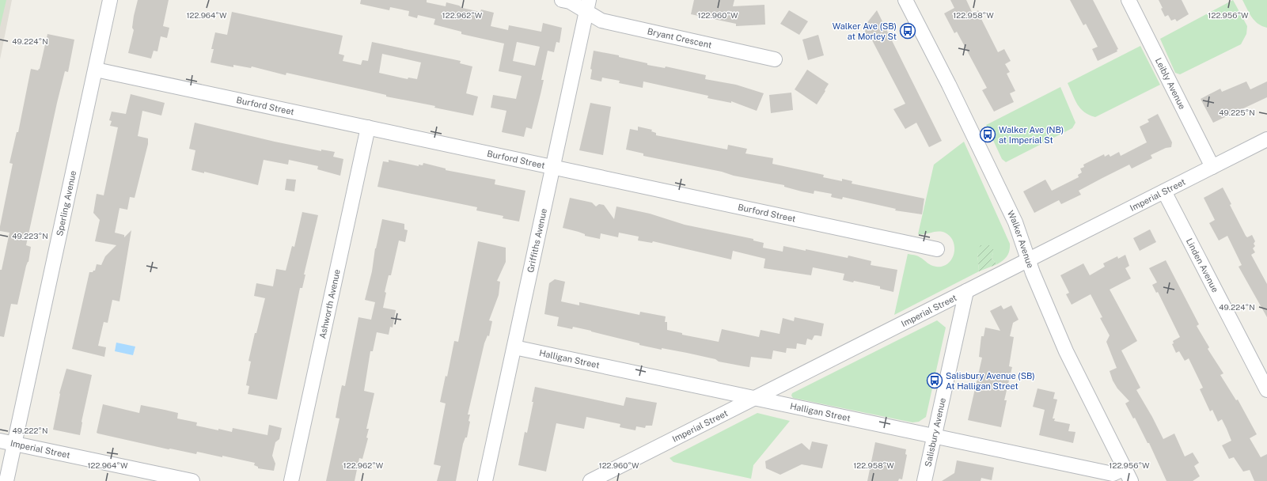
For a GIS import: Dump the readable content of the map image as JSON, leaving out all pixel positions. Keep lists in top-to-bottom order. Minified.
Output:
{"streets":{"street":["Bryant Crescent","Leibly Avenue","Burford Street","Imperial Street","Sperling Avenue","Walker Avenue","Griffiths Avenue","Linden Avenue","Ashworth Avenue","Halligan Street","Salisbury Avenue"]},"crossings":[["Bryant Crescent","Griffiths Avenue"],["Leibly Avenue","Imperial Street"],["Burford Street","Sperling Avenue"],["Burford Street","Griffiths Avenue"],["Burford Street","Ashworth Avenue"],["Imperial Street","Sperling Avenue"],["Imperial Street","Walker Avenue"],["Imperial Street","Linden Avenue"],["Imperial Street","Halligan Street"],["Imperial Street","Salisbury Avenue"],["Walker Avenue","Halligan Street"],["Griffiths Avenue","Halligan Street"],["Halligan Street","Salisbury Avenue"]],"places":{"bus stop":["Walker Ave (SB) at Morley St","Walker Ave (NB) at Imperial St","Salisbury Avenue (SB) At Halligan Street"]},"coordinates":["122.964°W","122.962°W","122.960°W","122.958°W","122.956°W","49.224°N","49.225°N","49.223°N","49.222°N"]}
